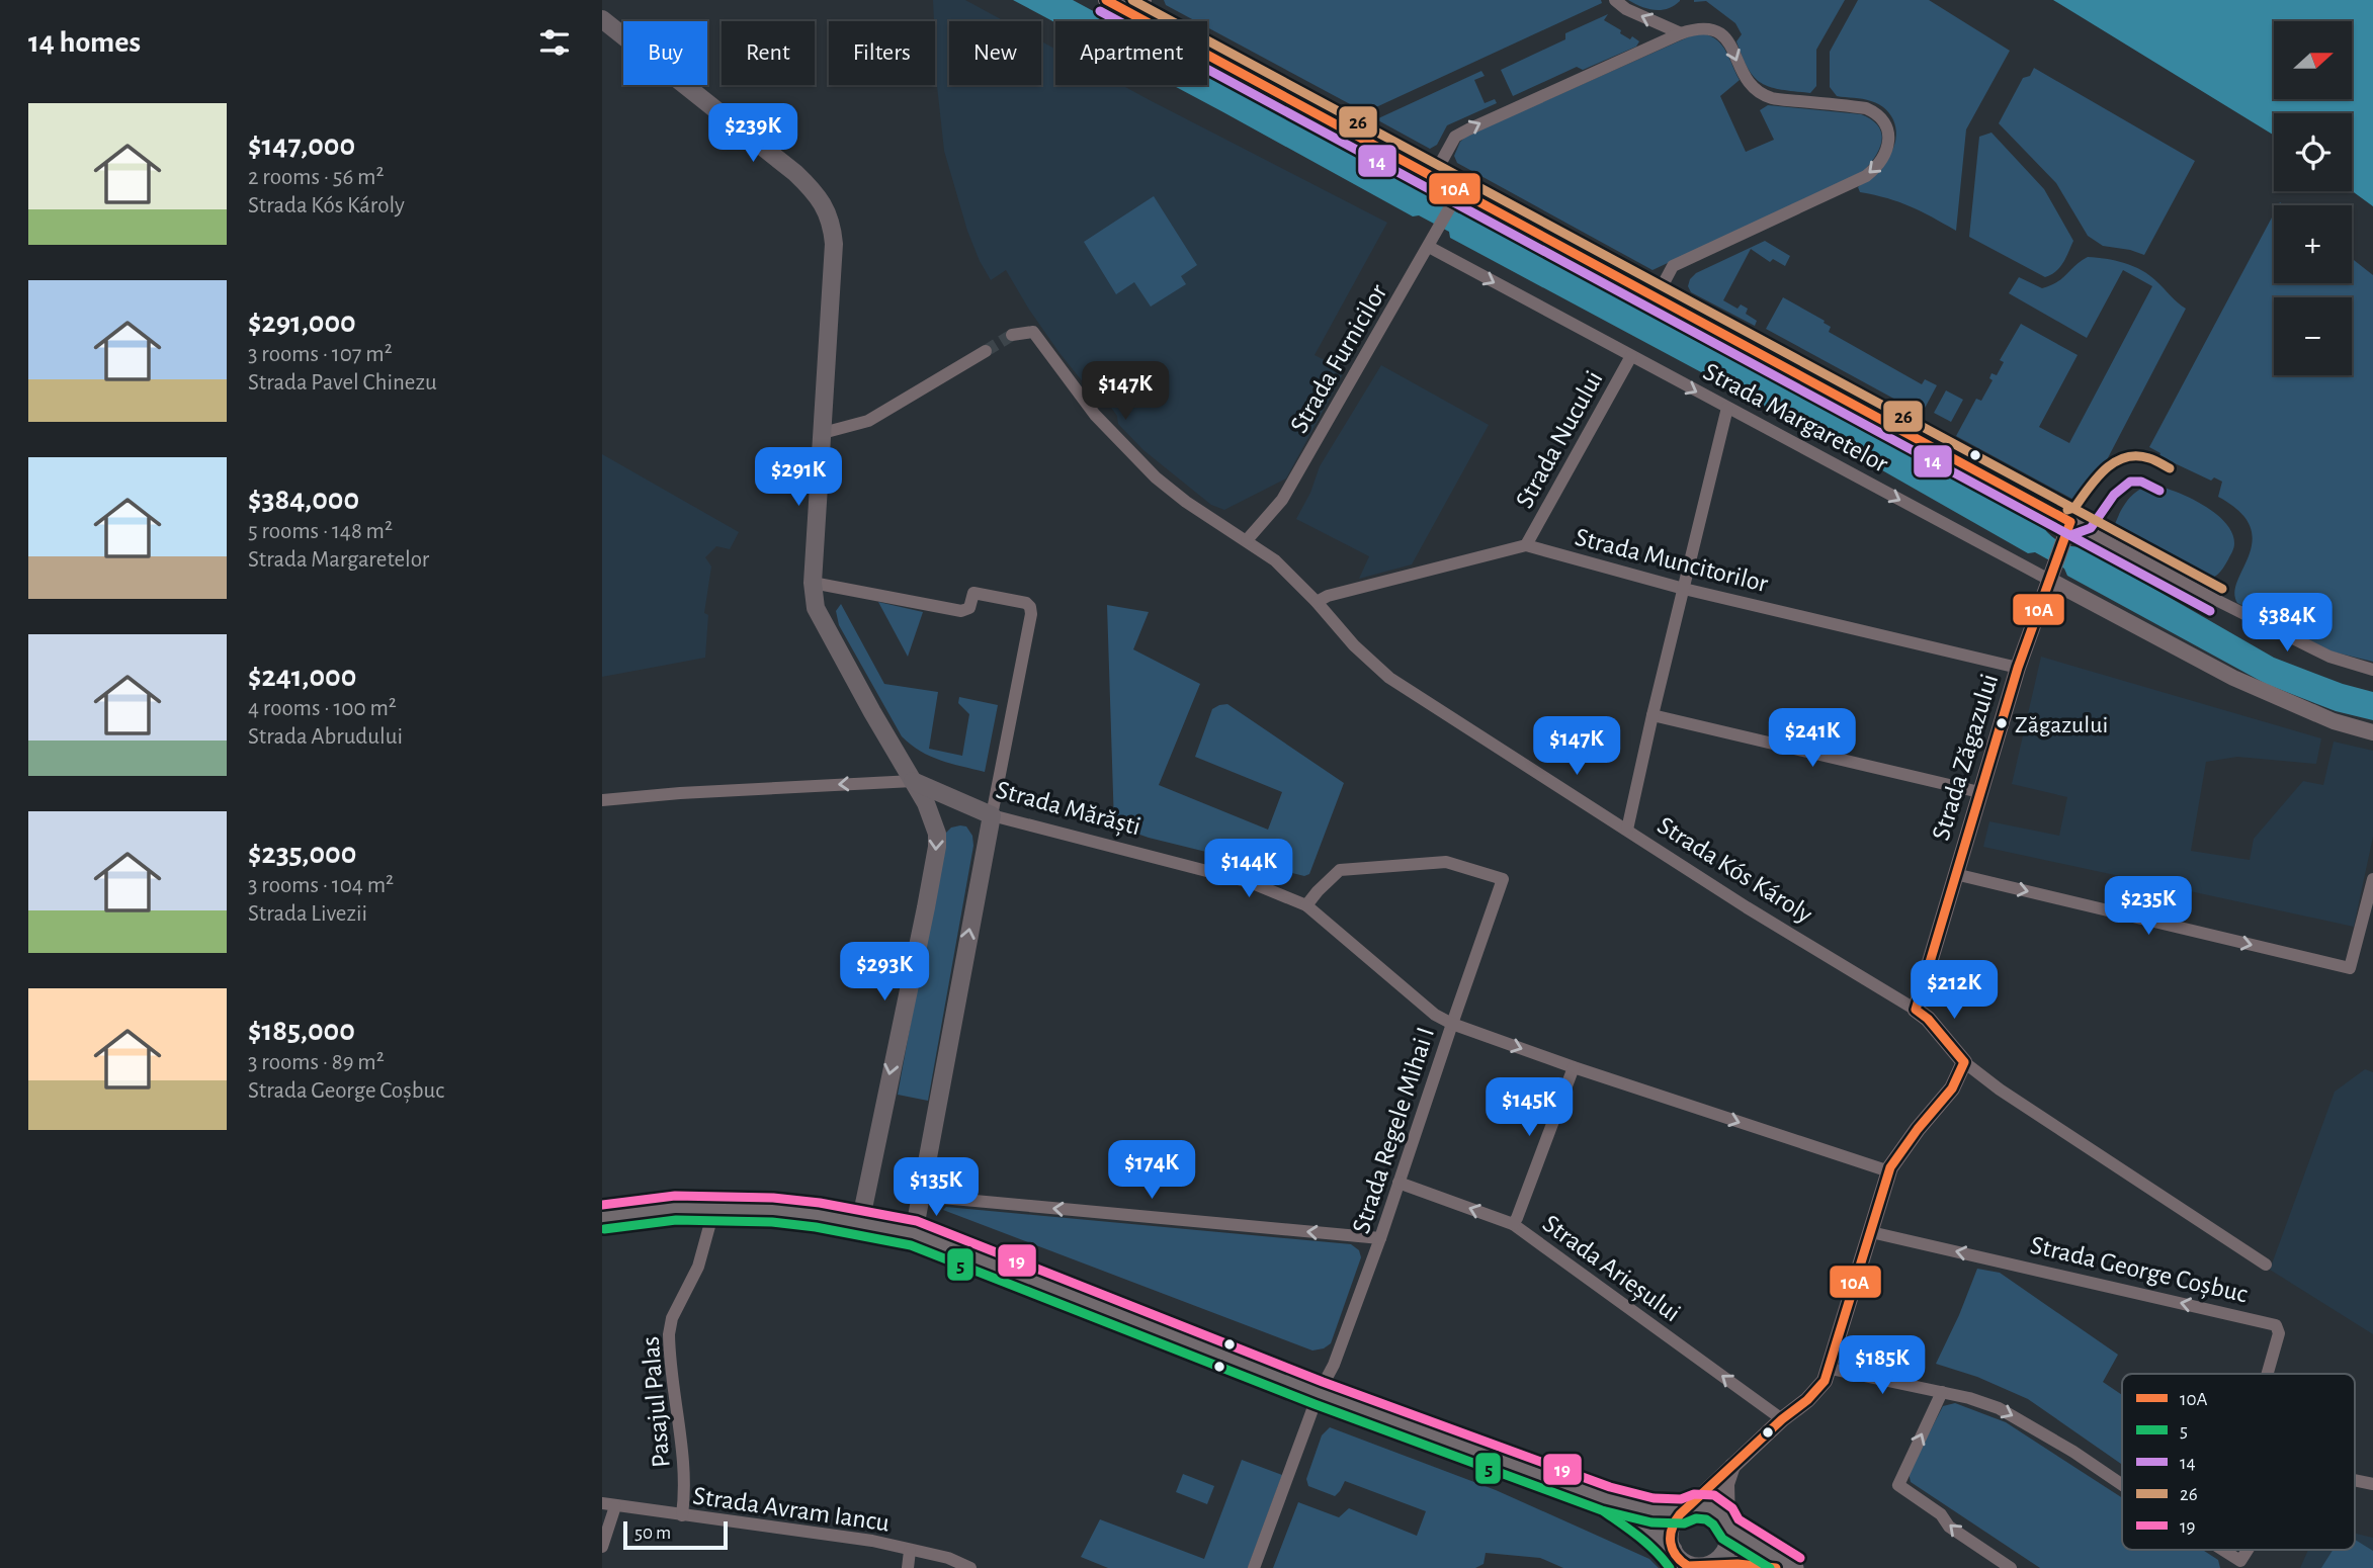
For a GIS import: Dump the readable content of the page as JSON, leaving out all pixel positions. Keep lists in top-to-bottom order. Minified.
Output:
{"streets":{"main road":["Strada Mărăști"],"street":["Strada Furnicilor","Strada Margaretelor","Strada Nucului","Strada Muncitorilor","Strada Zăgazului","Strada Kós Károly","Strada Regele Mihai I","Strada Arieșului","Strada George Coșbuc","Pasajul Palas","Strada Avram Iancu"]},"crossings":[["Strada Furnicilor","Strada Margaretelor"],["Strada Furnicilor","Strada Kós Károly"],["Strada Margaretelor","Strada Nucului"],["Strada Margaretelor","Strada Zăgazului"],["Strada Nucului","Strada Muncitorilor"],["Strada Muncitorilor","Strada Zăgazului"],["Strada Muncitorilor","Strada Kós Károly"],["Strada Zăgazului","Strada Kós Károly"],["Strada Mărăști","Strada Regele Mihai I"],["Strada Regele Mihai I","Strada Arieșului"],["Pasajul Palas","Strada Avram Iancu"]],"one_way":["Strada Arieșului","Strada George Coșbuc"],"places":["Zăgazului"],"lines":["transit line 10A","transit line 26","transit line 14","transit line 19","transit line 5"],"legend":["10A","5","14","26","19"],"scale_bar":"50 m","north":"right","page":{"heading":"14 homes","map_buttons":["+","−"],"chip":["Buy","Rent","Filters","New","Apartment"],"list":[{"name":"$147,000","note":"2 rooms · 56 m² · Strada Kós Károly"},{"name":"$291,000","note":"3 rooms · 107 m² · Strada Pavel Chinezu"},{"name":"$384,000","note":"5 rooms · 148 m² · Strada Margaretelor"},{"name":"$241,000","note":"4 rooms · 100 m² · Strada Abrudului"},{"name":"$235,000","note":"3 rooms · 104 m² · Strada Livezii"},{"name":"$185,000","note":"3 rooms · 89 m² · Strada George Coșbuc"}],"price":["$239K","$147K","$291K","$384K","$241K","$147K","$144K","$235K","$293K","$212K","$145K","$174K","$135K","$185K"],"scale":"50 m"}}
